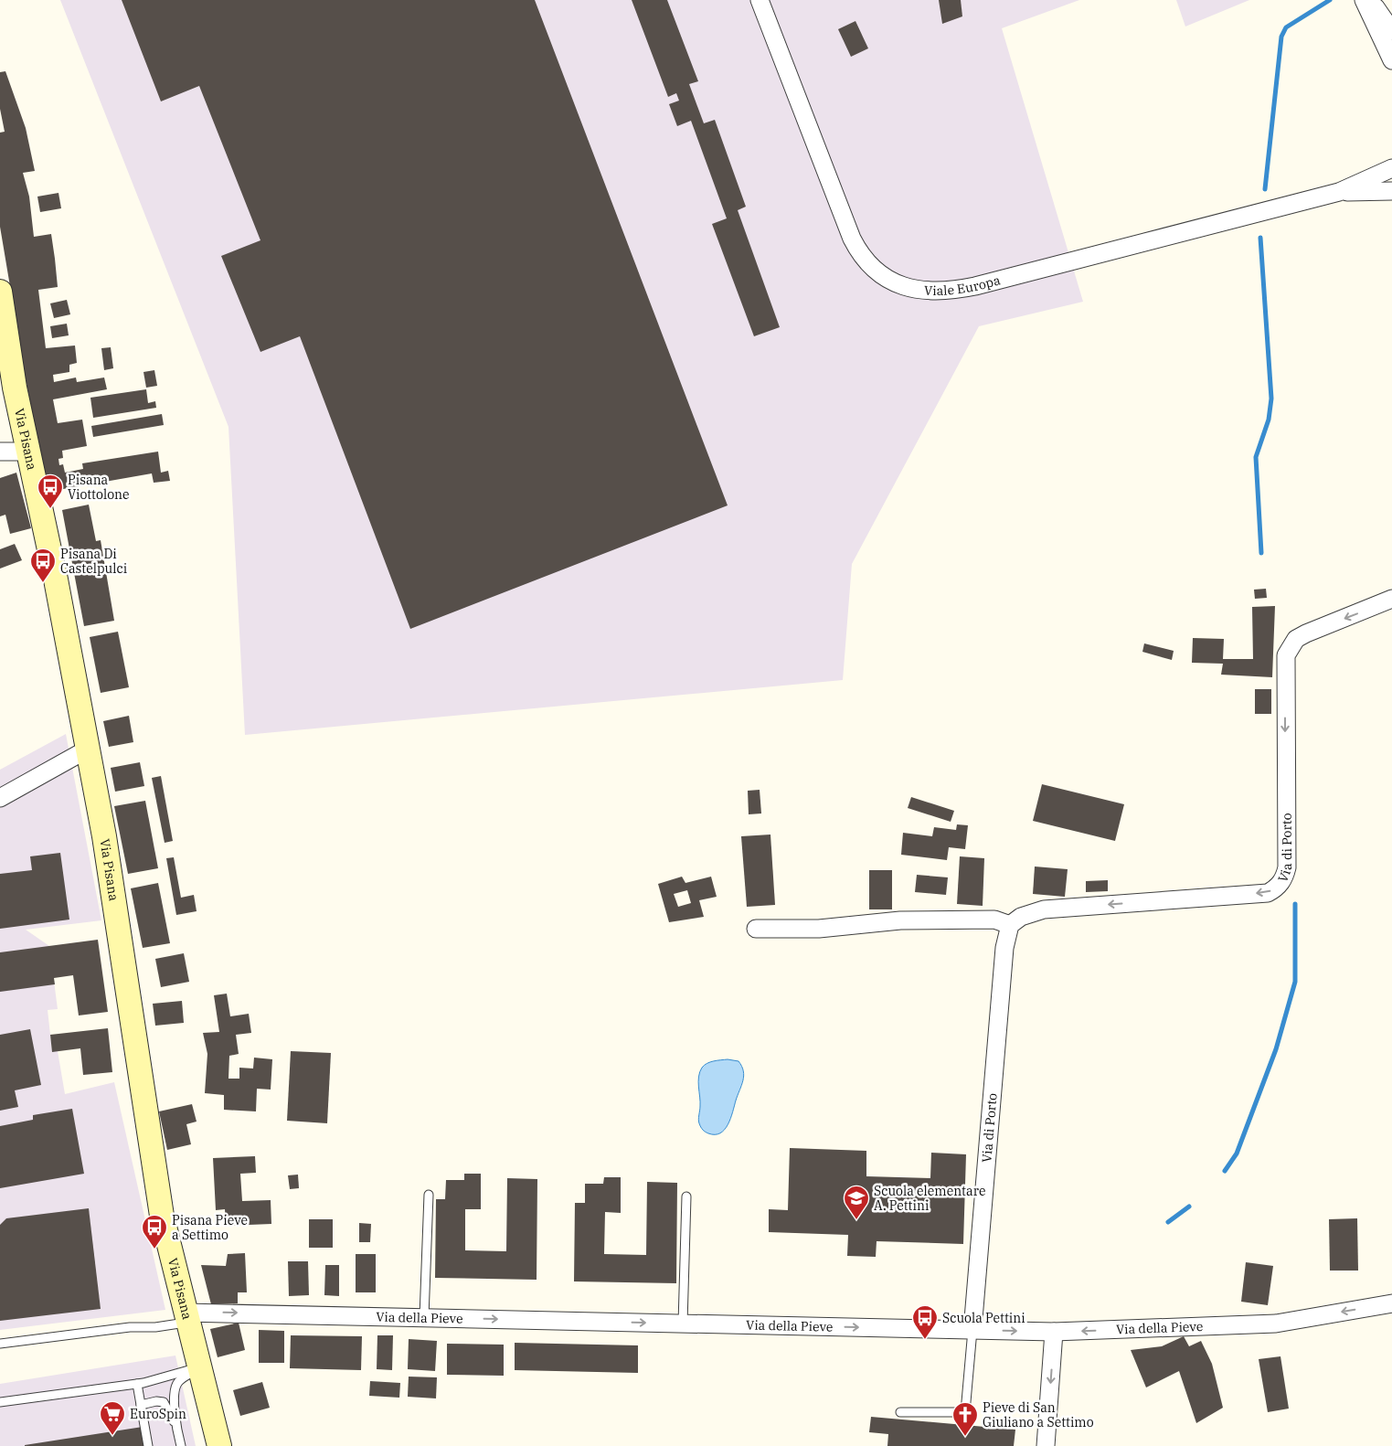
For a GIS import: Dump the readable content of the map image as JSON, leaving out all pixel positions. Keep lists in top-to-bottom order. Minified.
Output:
{"streets":{"main road":["Via Pisana"],"street":["Viale Europa","Via di Porto","Via della Pieve"]},"crossings":[["Via Pisana","Via della Pieve"],["Via di Porto","Via della Pieve"]],"places":{"bus stop":["Pisana Viottolone","Pisana Di Castelpulci","Pisana Pieve a Settimo","Scuola Pettini"],"school or university":["Scuola elementare A. Pettini"],"supermarket":["EuroSpin"],"church":["Pieve di San Giuliano a Settimo"]}}
